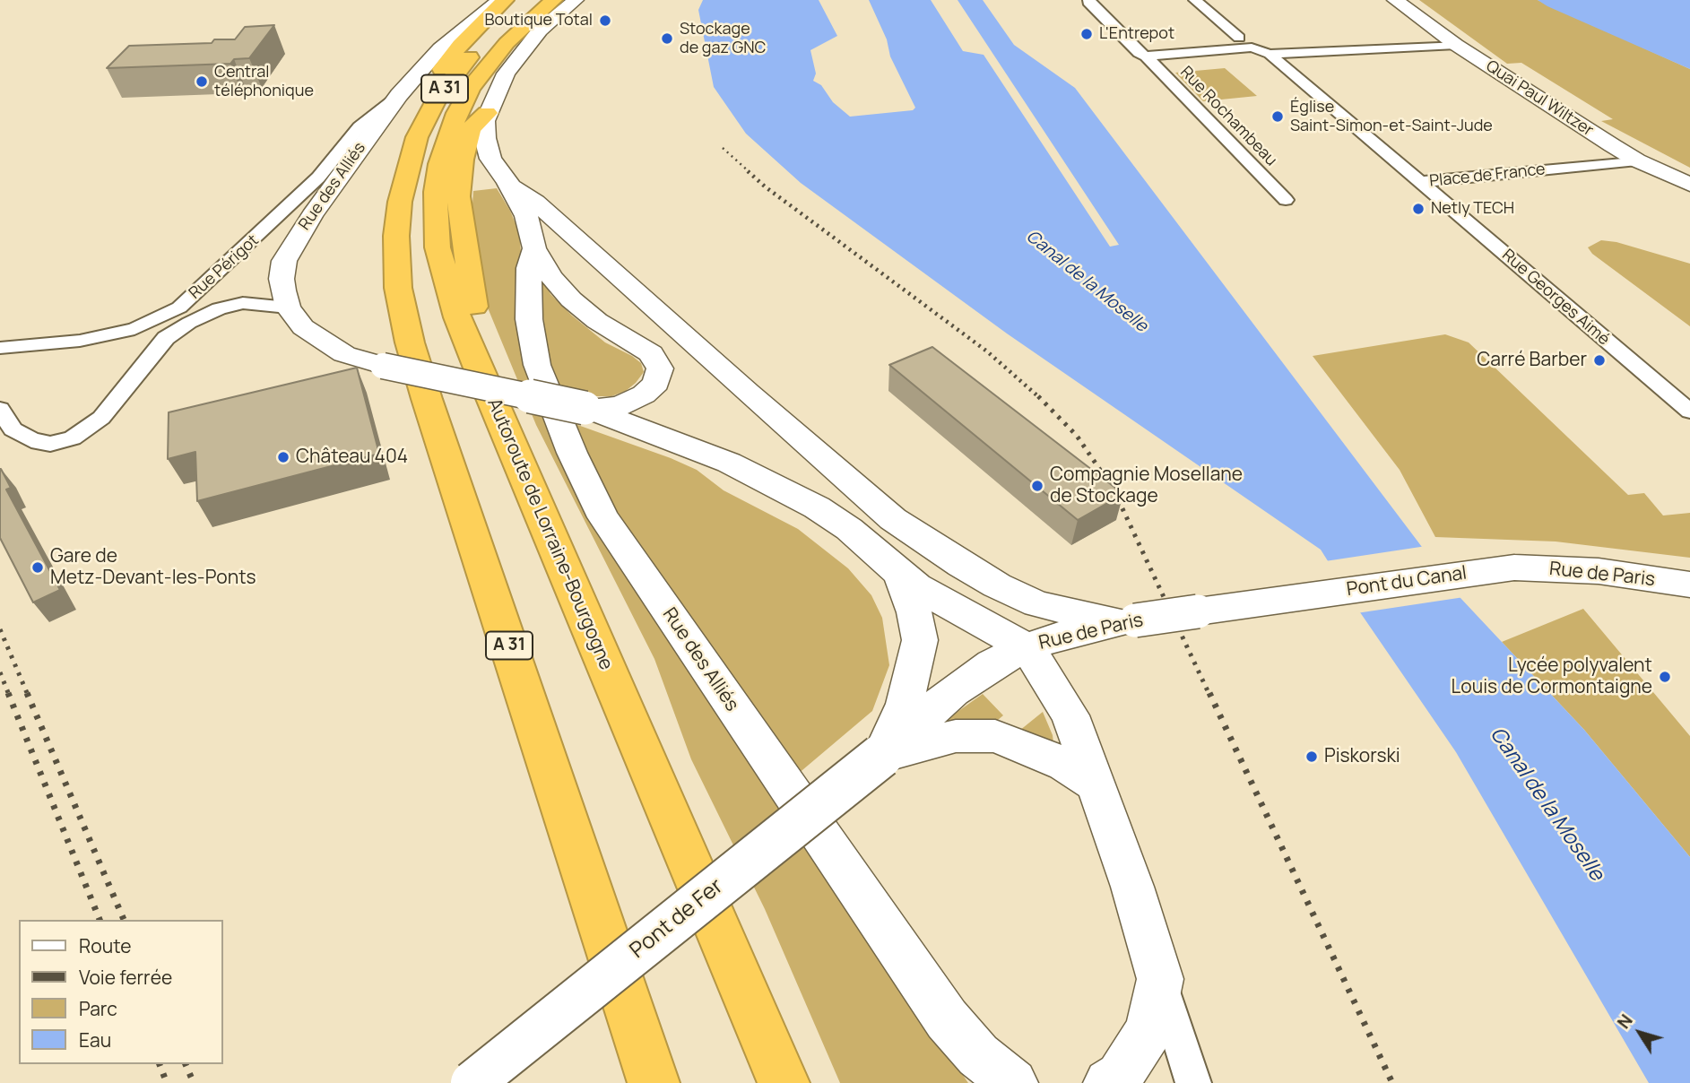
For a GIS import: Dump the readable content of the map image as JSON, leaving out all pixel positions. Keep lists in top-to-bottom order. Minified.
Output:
{"streets":{"highway":["A 31","Autoroute de Lorraine-Bourgogne"],"main road":["Quai Paul Wiltzer","Rue des Alliés","Rue de Paris","Pont du Canal","Pont de Fer"],"street":["Rue Rochambeau","Place de France","Rue Périgot","Rue Georges Aimé"]},"crossings":[["Quai Paul Wiltzer","Place de France"],["Rue Rochambeau","Place de France"],["Place de France","Rue Georges Aimé"],["Rue des Alliés","Rue Périgot"],["Rue des Alliés","Rue de Paris"],["Rue de Paris","Pont du Canal"],["Rue de Paris","Pont de Fer"]],"water":["Canal de la Moselle"],"places":["Boutique Total","L'Entrepot","Stockage de gaz GNC","Central téléphonique","Église Saint-Simon-et-Saint-Jude","Netly TECH","Carré Barber","Château 404","Compagnie Mosellane de Stockage","Gare de Metz-Devant-les-Ponts","Lycée polyvalent Louis de Cormontaigne","Piskorski"],"legend":["Route","Voie ferrée","Parc","Eau"],"north":"top left"}
